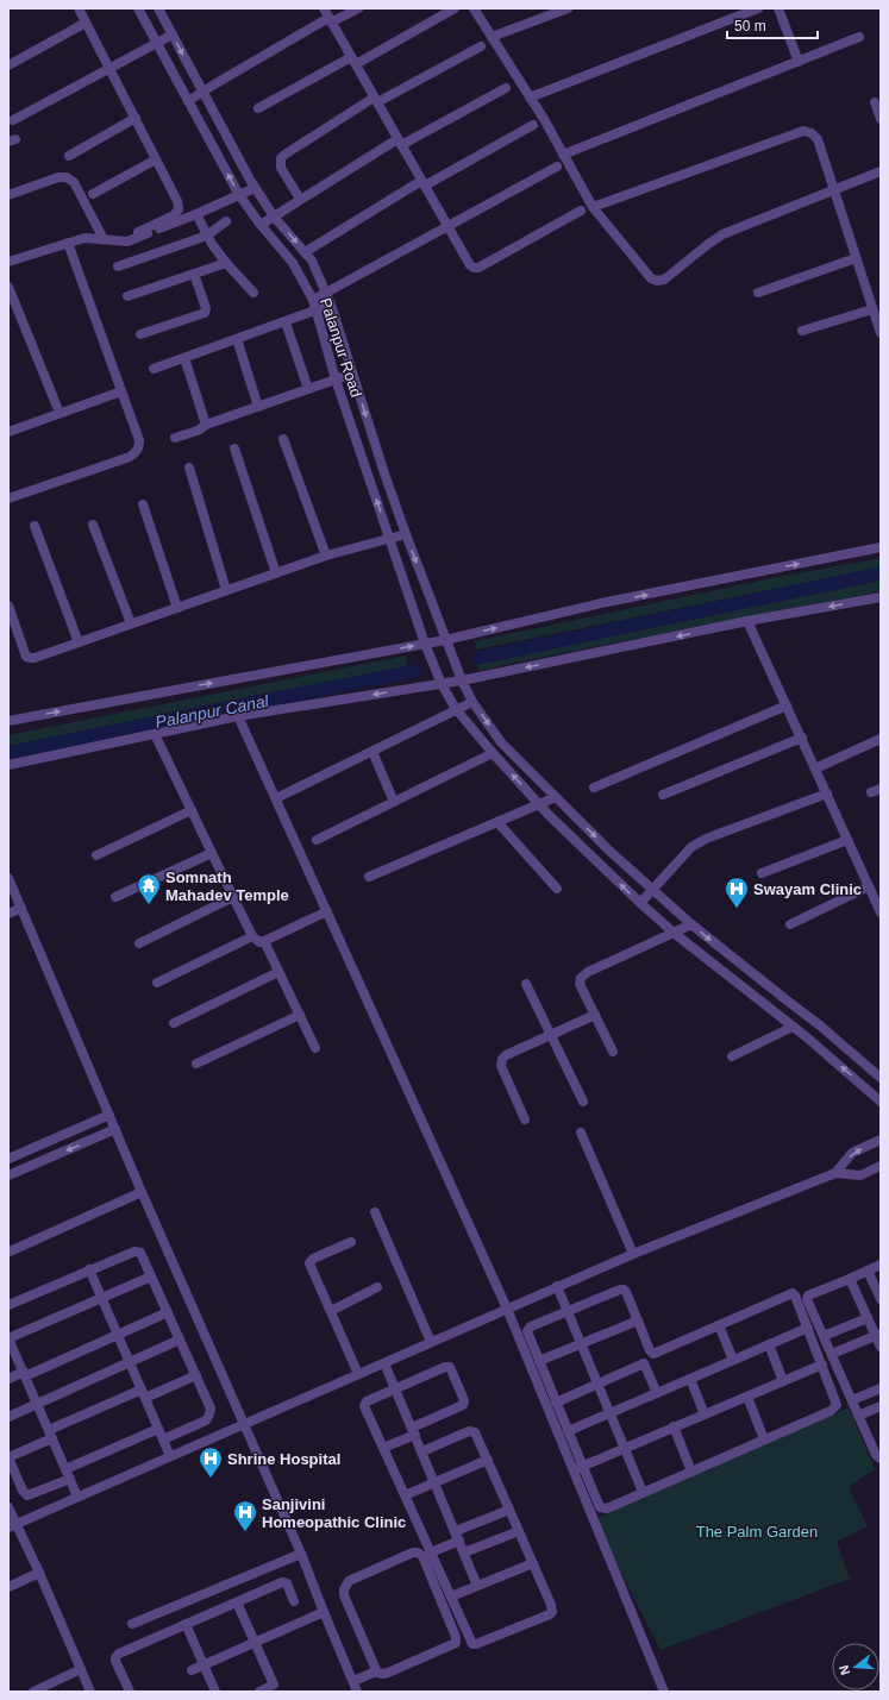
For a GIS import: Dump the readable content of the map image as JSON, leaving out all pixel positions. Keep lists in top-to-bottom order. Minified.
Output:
{"streets":{"street":["Palanpur Road"]},"water":["Palanpur Canal"],"parks":["The Palm Garden"],"places":{"temple":["Somnath Mahadev Temple"],"hospital":["Swayam Clinic","Shrine Hospital","Sanjivini Homeopathic Clinic"]},"scale_bar":"50 m","north":"left"}
